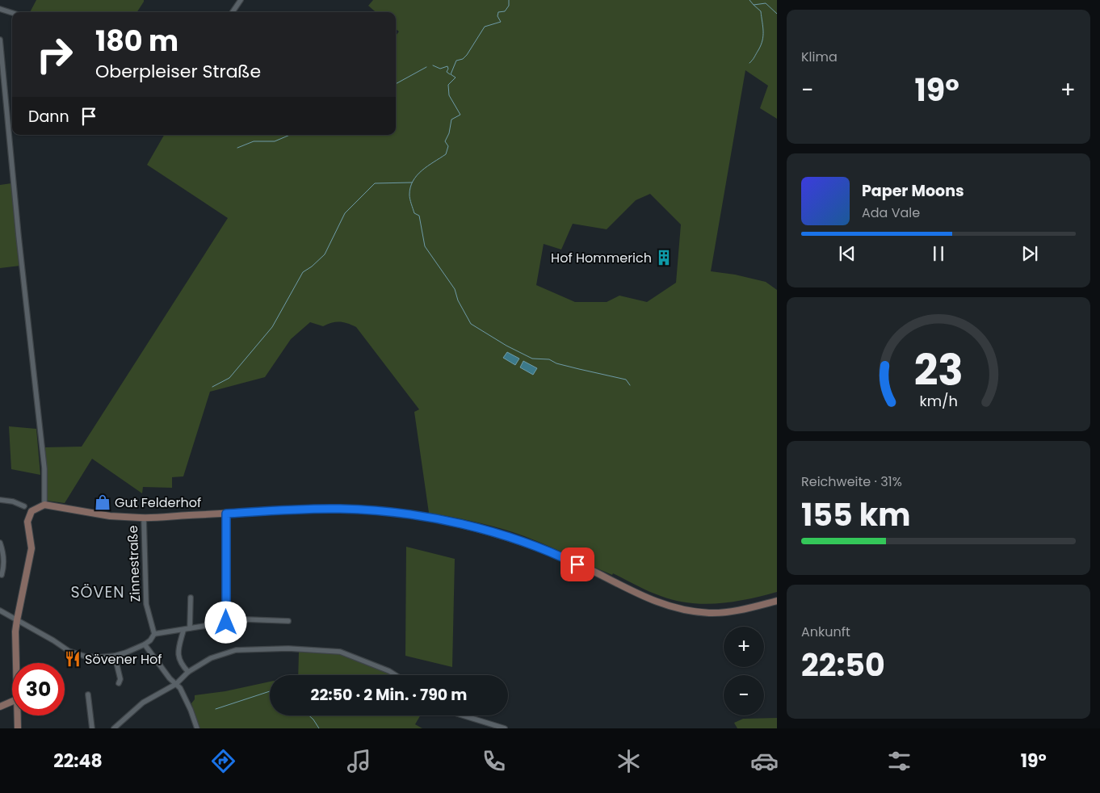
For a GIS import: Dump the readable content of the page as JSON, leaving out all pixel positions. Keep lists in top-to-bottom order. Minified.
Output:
{"streets":{"street":["Zinnestraße"]},"districts":["SÖVEN"],"places":{"building":["Hof Hommerich"],"shop":["Gut Felderhof"],"restaurant":["Sövener Hof"]},"page":{"tile":["Klima",["Reichweite · 31%","155 km"],["Ankunft","22:50"]],"turn":["180 m","Oberpleiser Straße"],"heat":["−","19°","+"],"then":"Dann","song":["Paper Moons","Ada Vale"],"map_buttons":["+","−"],"limit":"30","trip":"22:50 · 2 Min. · 790 m","tabs":["22:48","19°"],"gauge":["23","km/h"]}}
